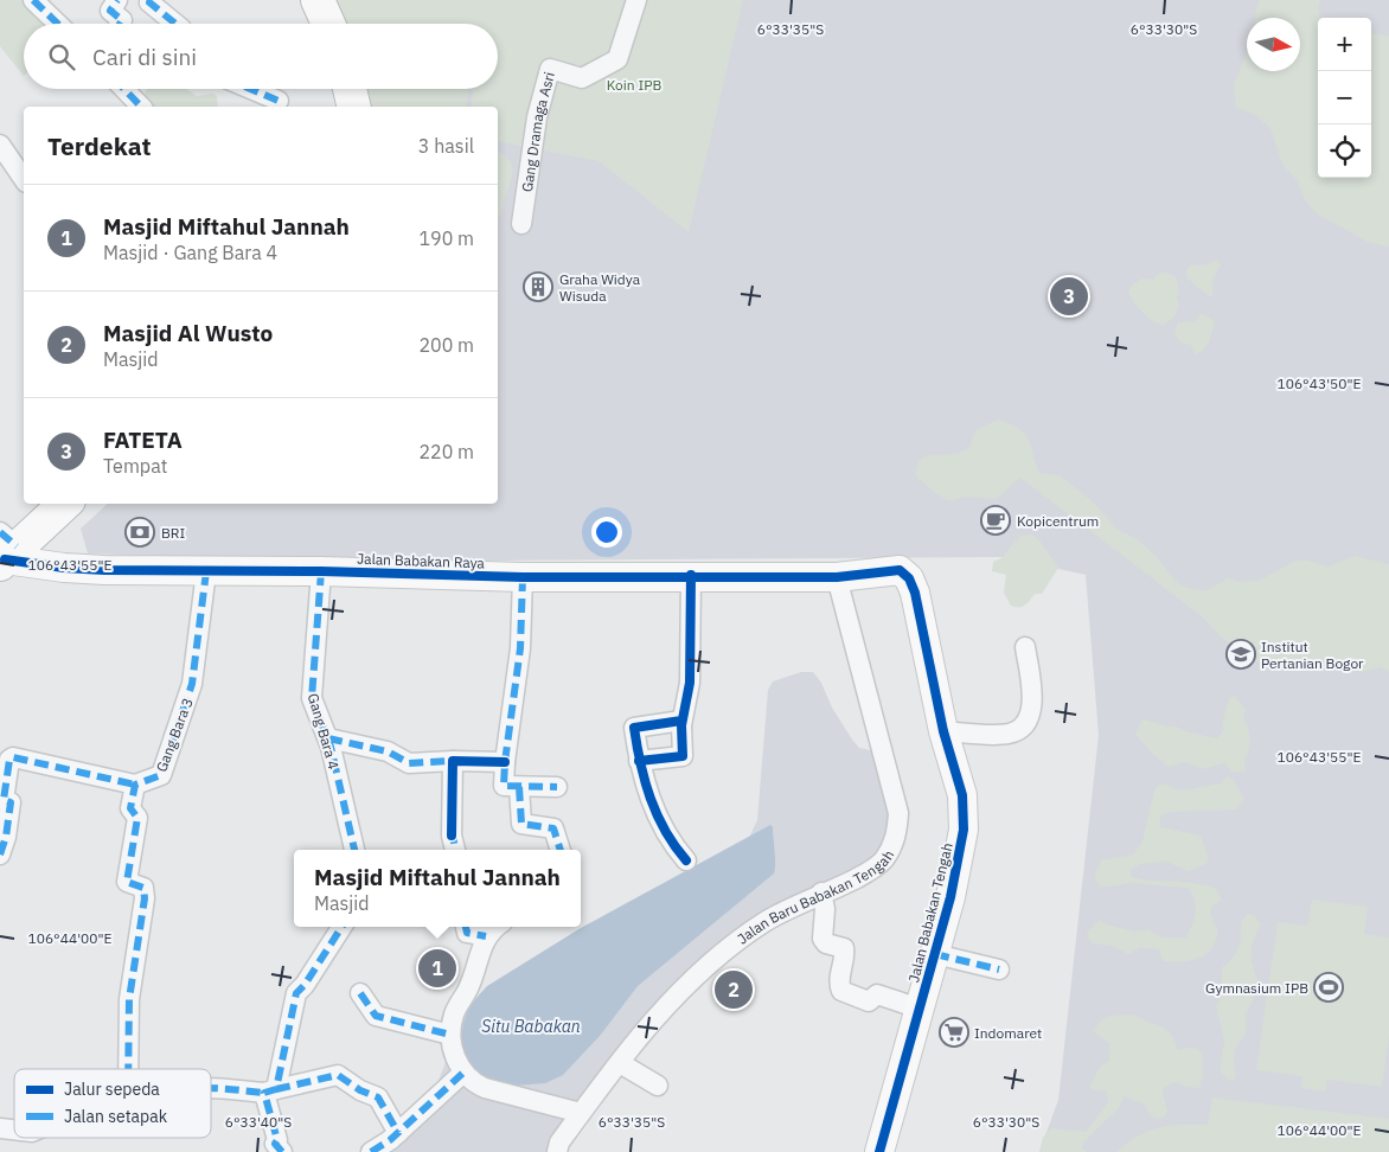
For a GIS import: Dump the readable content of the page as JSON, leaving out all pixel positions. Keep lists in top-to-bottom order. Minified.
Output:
{"streets":{"street":["Gang Dramaga Asri","Jalan Babakan Raya","Gang Bara 4","Gang Bara 3","Jalan Baru Babakan Tengah","Jalan Babakan Tengah"]},"crossings":[["Jalan Babakan Raya","Gang Bara 4"],["Jalan Babakan Raya","Gang Bara 3"],["Jalan Babakan Raya","Jalan Baru Babakan Tengah"],["Jalan Babakan Raya","Jalan Babakan Tengah"],["Jalan Baru Babakan Tengah","Jalan Babakan Tengah"]],"water":["Situ Babakan"],"parks":["Koin IPB"],"places":{"building":["Graha Widya Wisuda"],"cafe":["Kopicentrum"],"bank":["BRI"],"school or university":["Institut Pertanian Bogor"],"sports":["Gymnasium IPB"],"supermarket":["Indomaret"]},"legend":["Jalur sepeda","Jalan setapak"],"north":"right","page":{"map_buttons":["+","−"],"search":"Cari di sini","heading":["Terdekat","3 hasil"],"list":[{"mark":"1","name":"Masjid Miftahul Jannah","note":"Masjid · Gang Bara 4","value":"190 m"},{"mark":"2","name":"Masjid Al Wusto","note":"Masjid","value":"200 m"},{"mark":"3","name":"FATETA","note":"Tempat","value":"220 m"}],"pins":["3","1","2"],"popup":["Masjid Miftahul Jannah","Masjid"]},"coordinates":["6°33'35\"S","6°33'30\"S","106°43'50\"E","106°43'55\"E","106°44'00\"E","6°33'40\"S"]}
